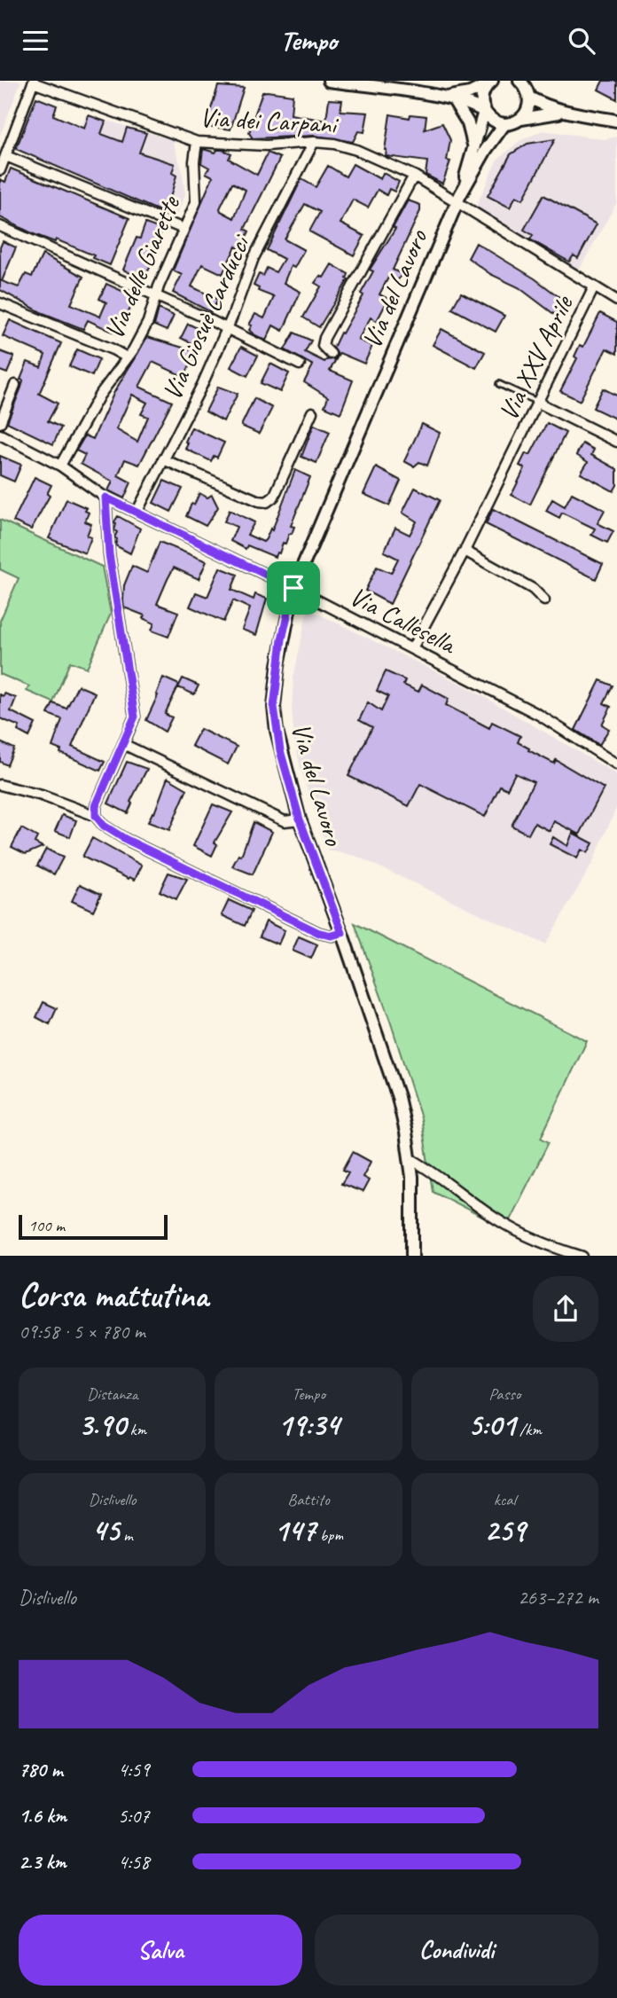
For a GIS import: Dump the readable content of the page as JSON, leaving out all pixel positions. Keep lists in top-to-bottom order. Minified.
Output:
{"streets":{"street":["Via dei Carpani","Via delle Giarette","Via del Lavoro","Via Giosuè Carducci","Via XXV Aprile","Via Callesella"]},"crossings":[["Via dei Carpani","Via delle Giarette"],["Via dei Carpani","Via del Lavoro"],["Via dei Carpani","Via Giosuè Carducci"],["Via dei Carpani","Via XXV Aprile"],["Via delle Giarette","Via Callesella"],["Via del Lavoro","Via Callesella"],["Via Giosuè Carducci","Via Callesella"],["Via XXV Aprile","Via Callesella"]],"scale_bar":"100 m","page":{"header":"Tempo","scale":"100 m","heading":["Corsa mattutina","09:58 · 5 × 780 m"],"stats":[["Distanza","3.90 km"],["Tempo","19:34"],["Passo","5:01 /km"],["Dislivello","45 m"],["Battito","147 bpm"],["kcal","259"]],"chart":["Dislivello","263–272 m"],"list":[{"name":"780 m","note":"4:59"},{"name":"1.6 km","note":"5:07"},{"name":"2.3 km","note":"4:58"}],"buttons":["Salva","Condividi"]}}
